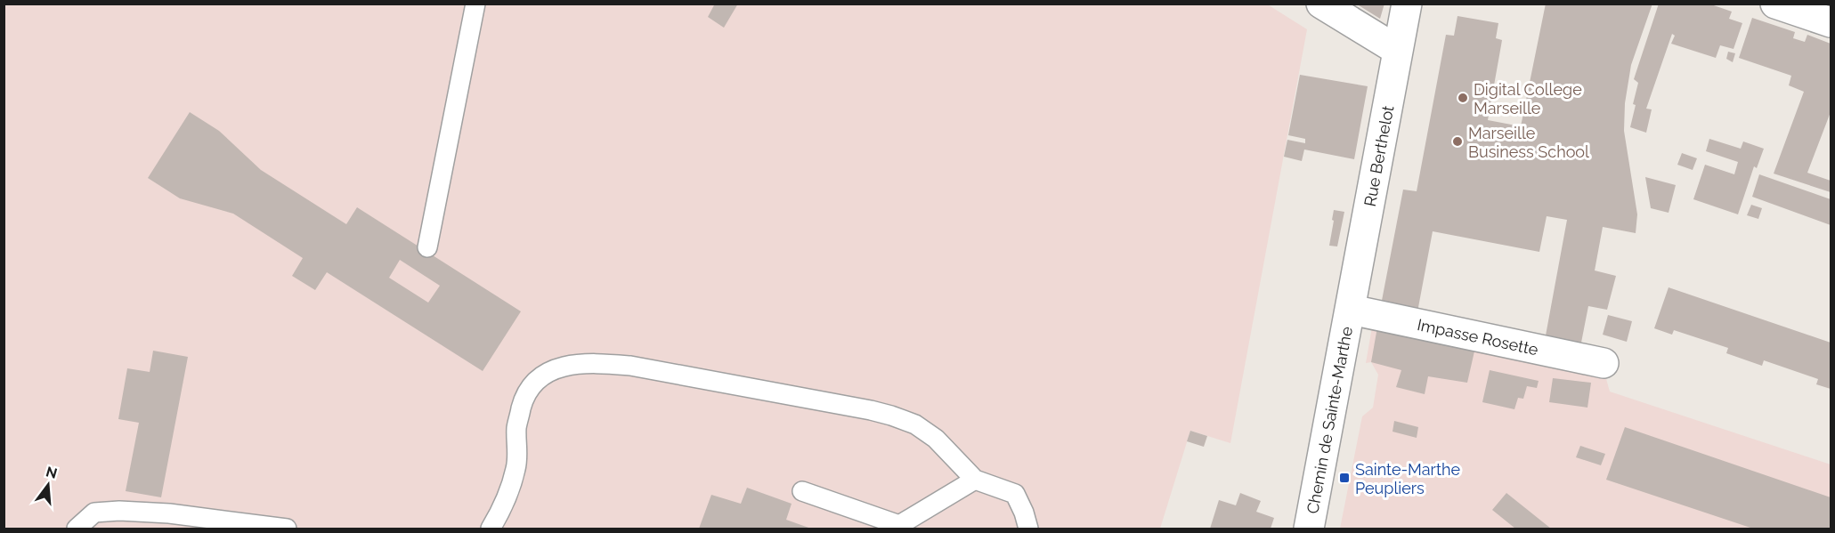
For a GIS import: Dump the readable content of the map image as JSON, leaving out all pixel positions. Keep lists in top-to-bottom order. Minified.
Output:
{"streets":{"street":["Rue Berthelot","Impasse Rosette","Chemin de Sainte-Marthe"]},"crossings":[["Rue Berthelot","Impasse Rosette"],["Rue Berthelot","Chemin de Sainte-Marthe"],["Impasse Rosette","Chemin de Sainte-Marthe"]],"places":{"other":["Digital College Marseille","Marseille Business School"],"transit":["Sainte-Marthe Peupliers"]},"north":"top"}
